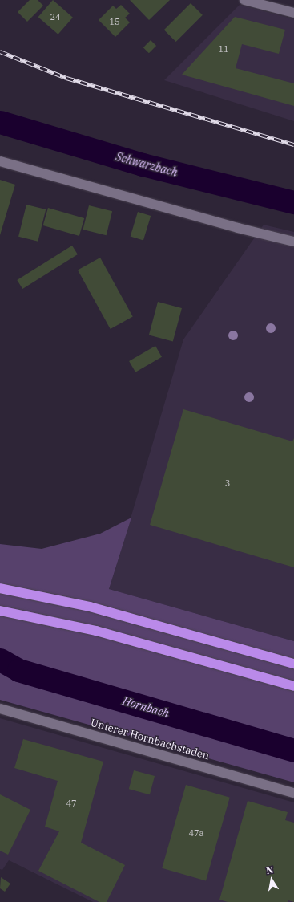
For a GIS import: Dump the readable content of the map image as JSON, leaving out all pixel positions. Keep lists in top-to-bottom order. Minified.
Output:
{"streets":{"street":["Unterer Hornbachstaden"]},"water":["Schwarzbach","Hornbach"],"house_numbers":["24","15","11","3","47","47a"],"north":"top"}
